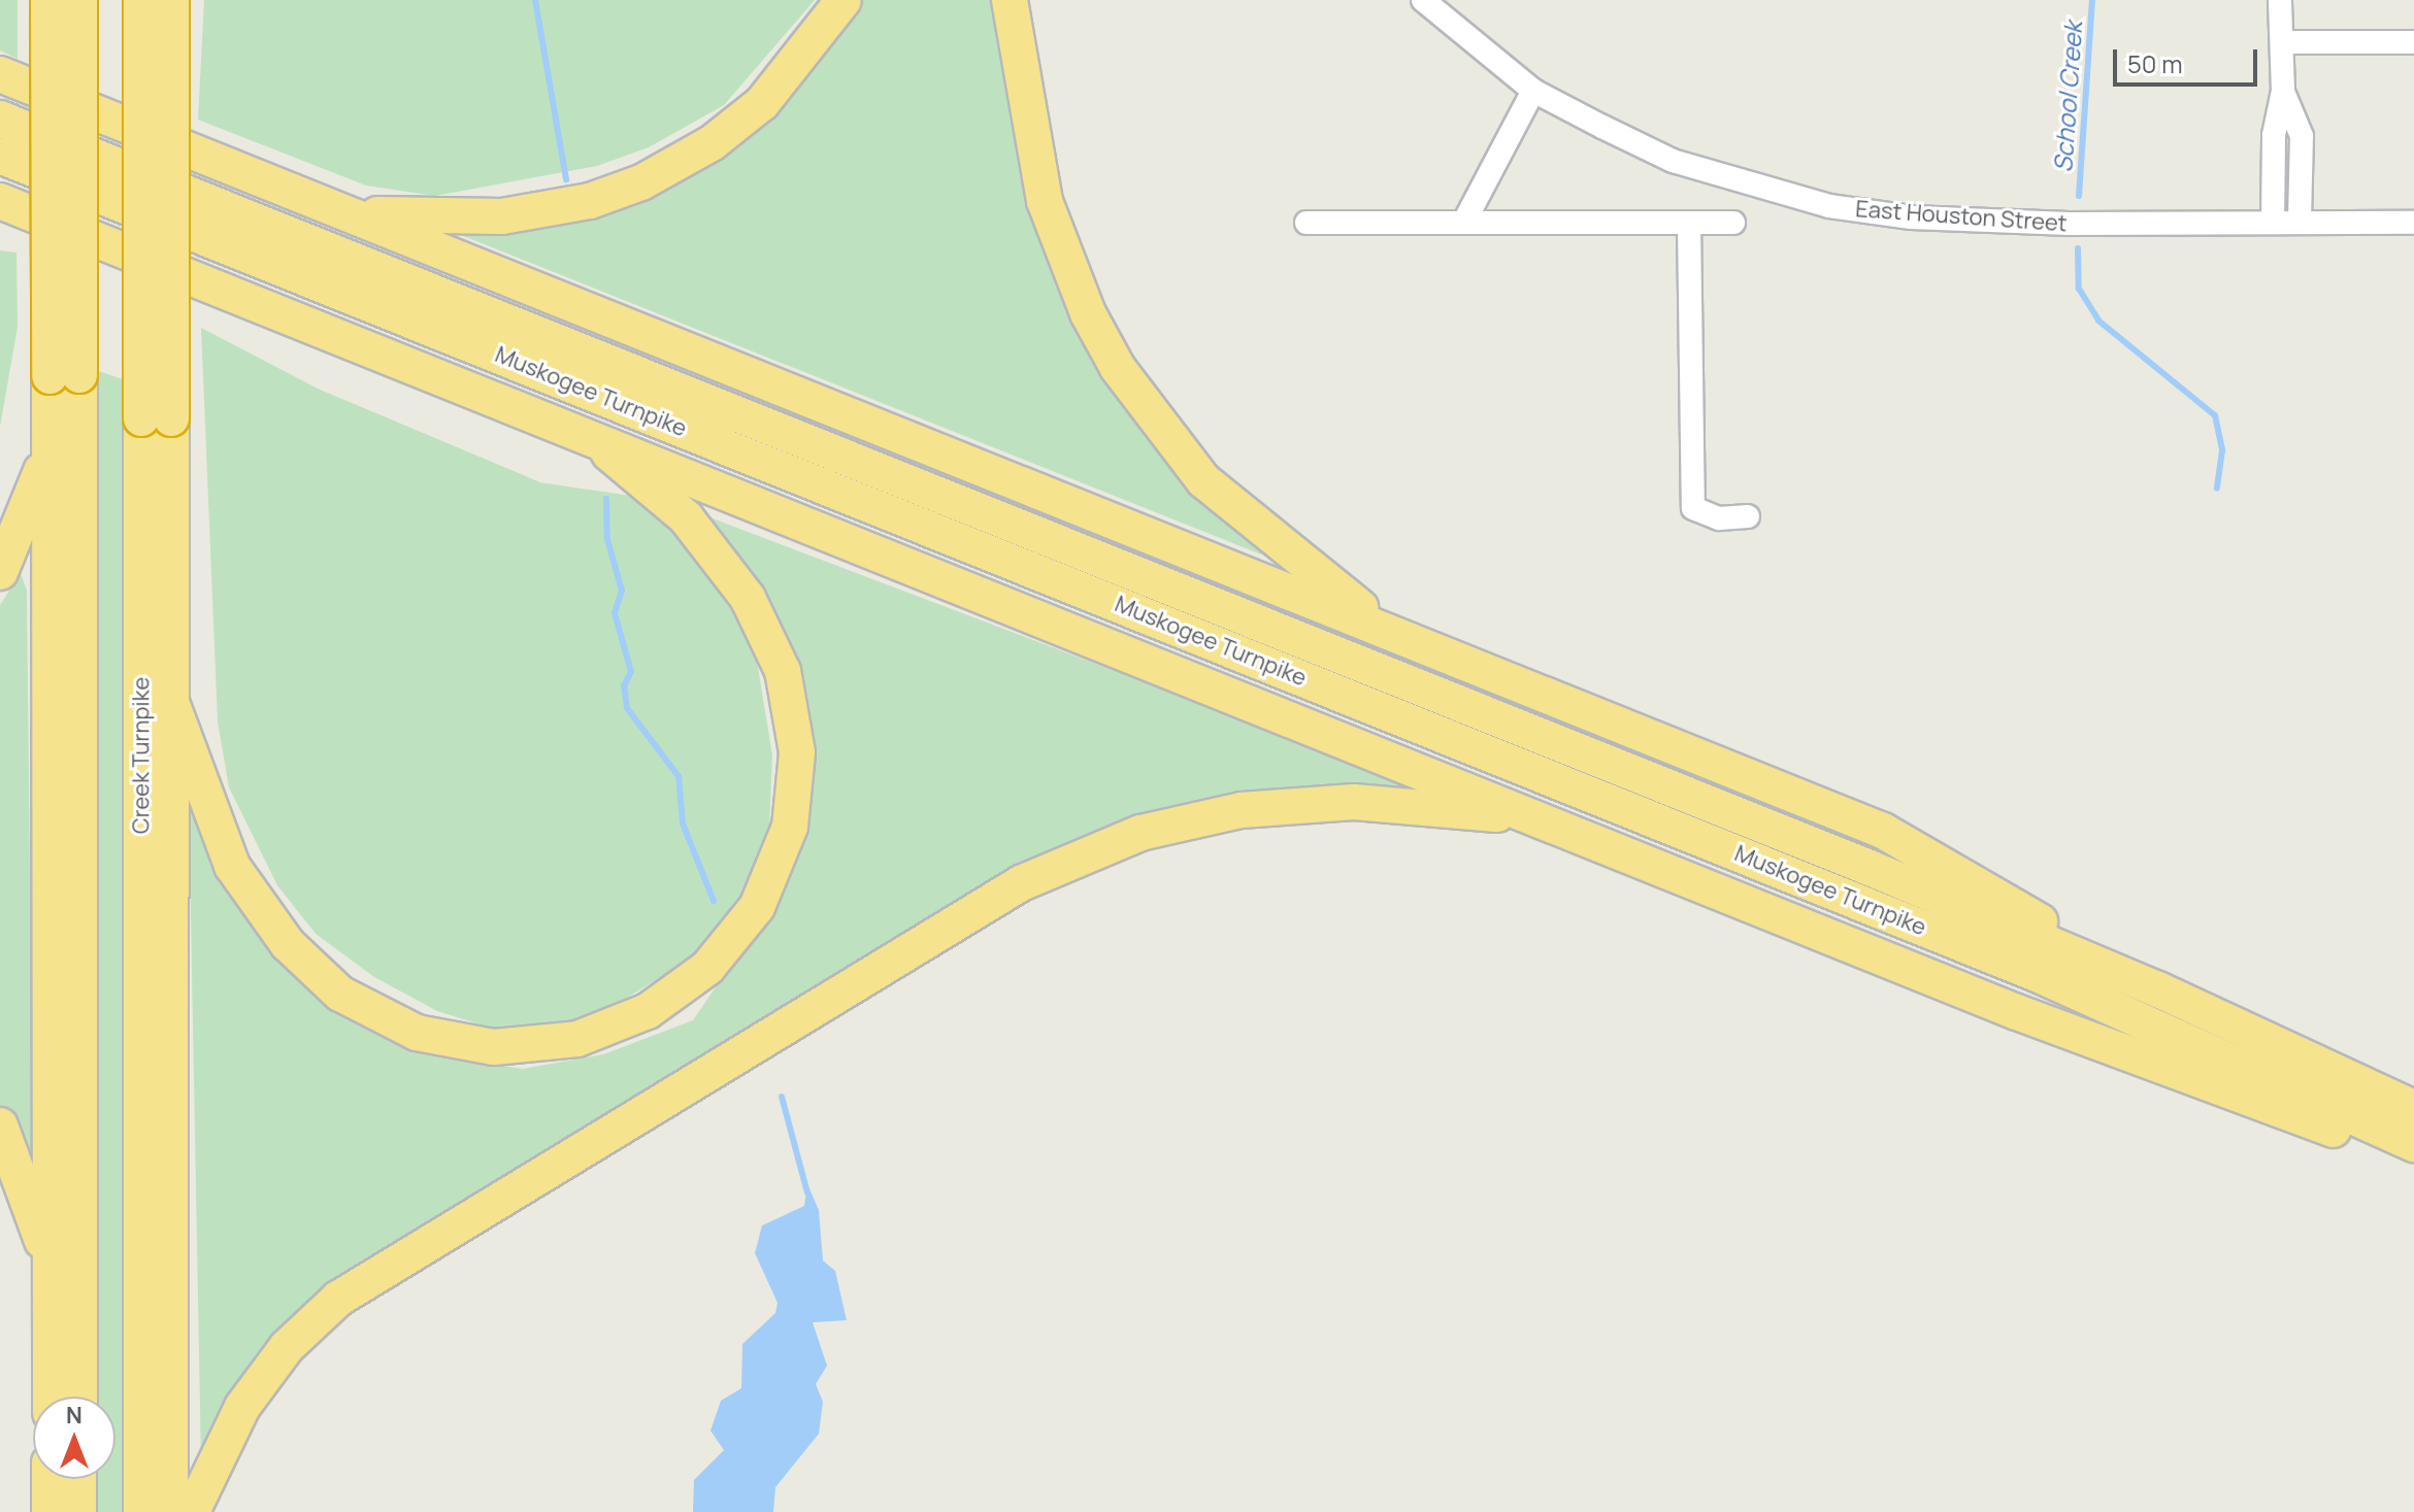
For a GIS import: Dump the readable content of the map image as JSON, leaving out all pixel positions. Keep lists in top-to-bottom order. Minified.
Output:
{"streets":{"highway":["Muskogee Turnpike","Creek Turnpike"],"street":["East Houston Street"]},"water":["School Creek"],"scale_bar":"50 m","north":"top"}
